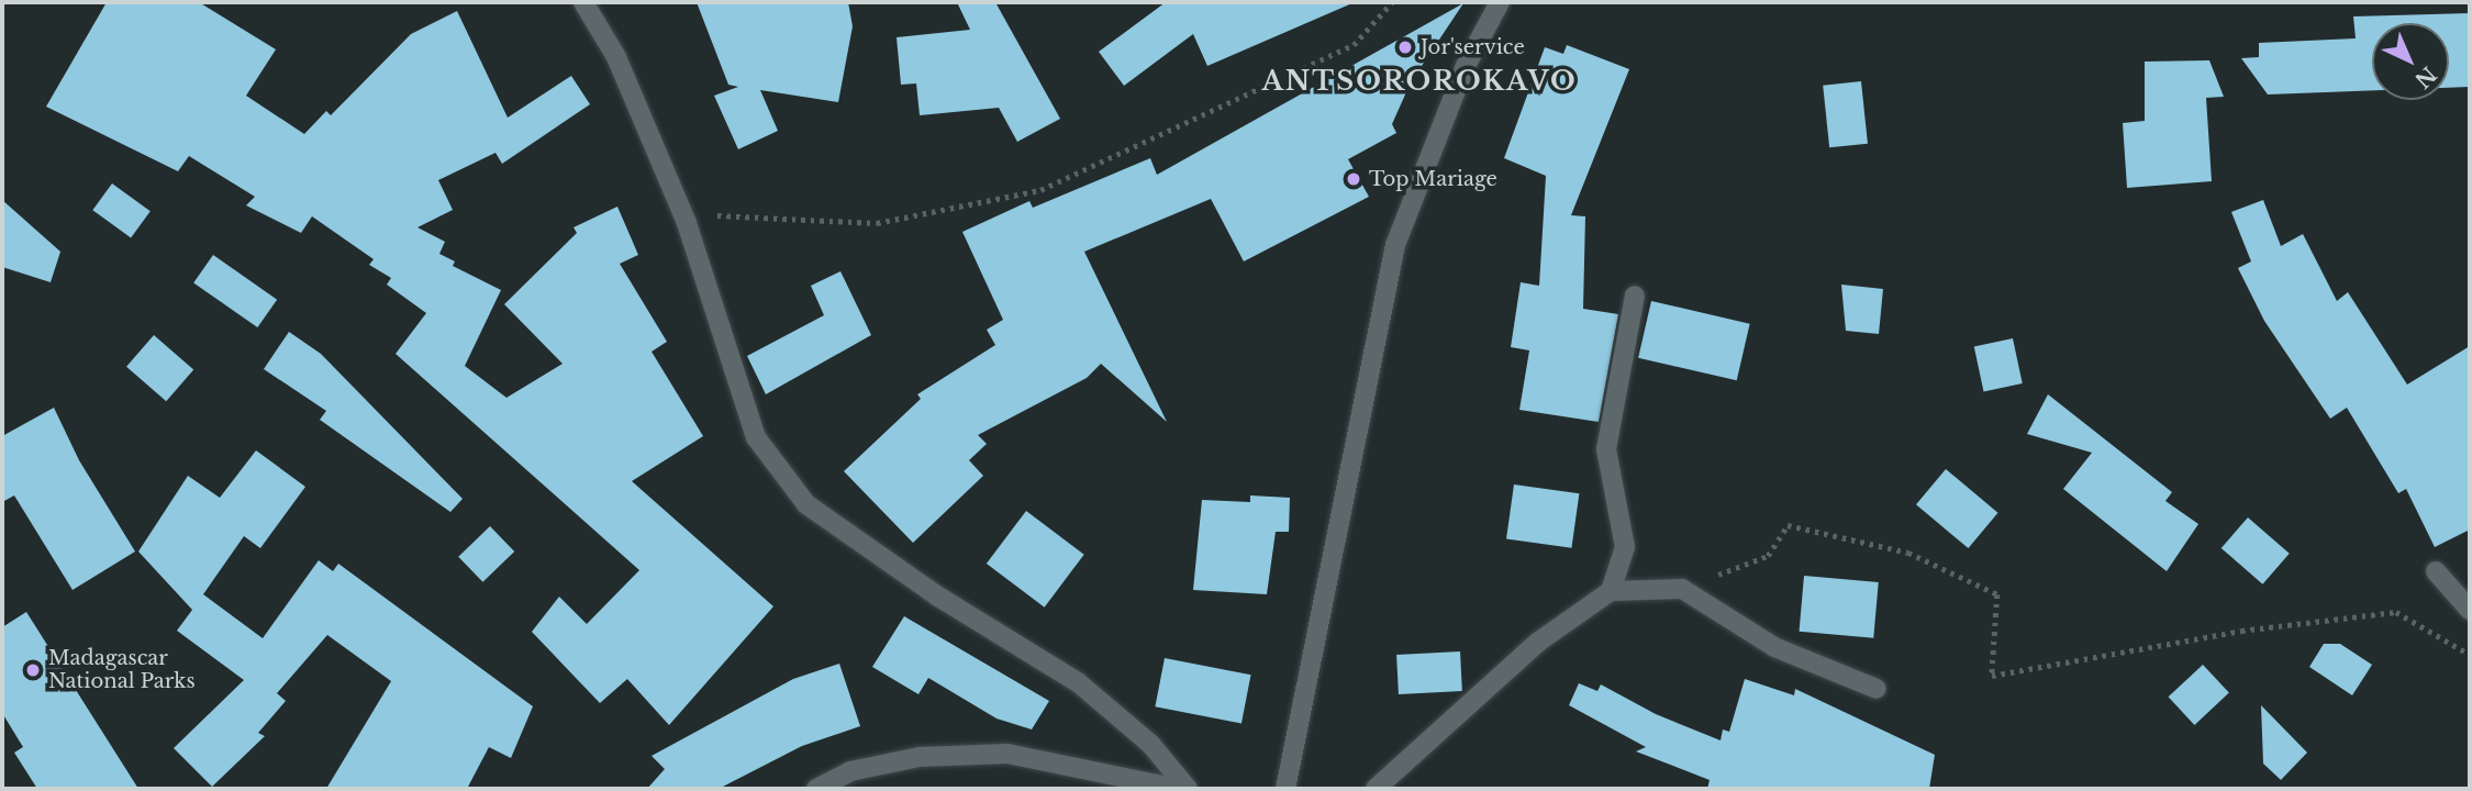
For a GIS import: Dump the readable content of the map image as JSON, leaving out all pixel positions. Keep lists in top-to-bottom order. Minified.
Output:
{"districts":["ANTSOROROKAVO"],"places":["Jor'service","Top Mariage","Madagascar National Parks"],"north":"bottom right"}
